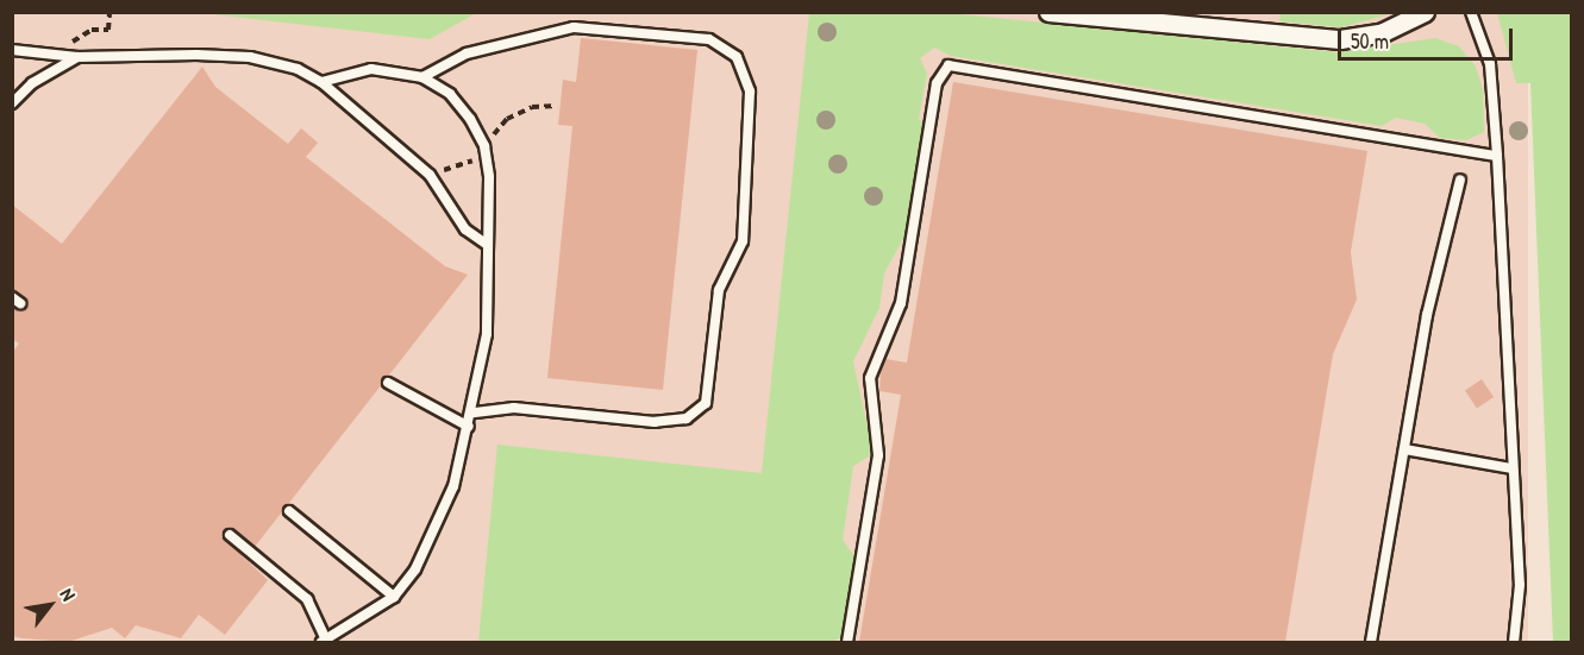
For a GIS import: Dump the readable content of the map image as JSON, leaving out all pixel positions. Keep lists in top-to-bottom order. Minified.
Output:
{"scale_bar":"50 m","north":"top right"}
